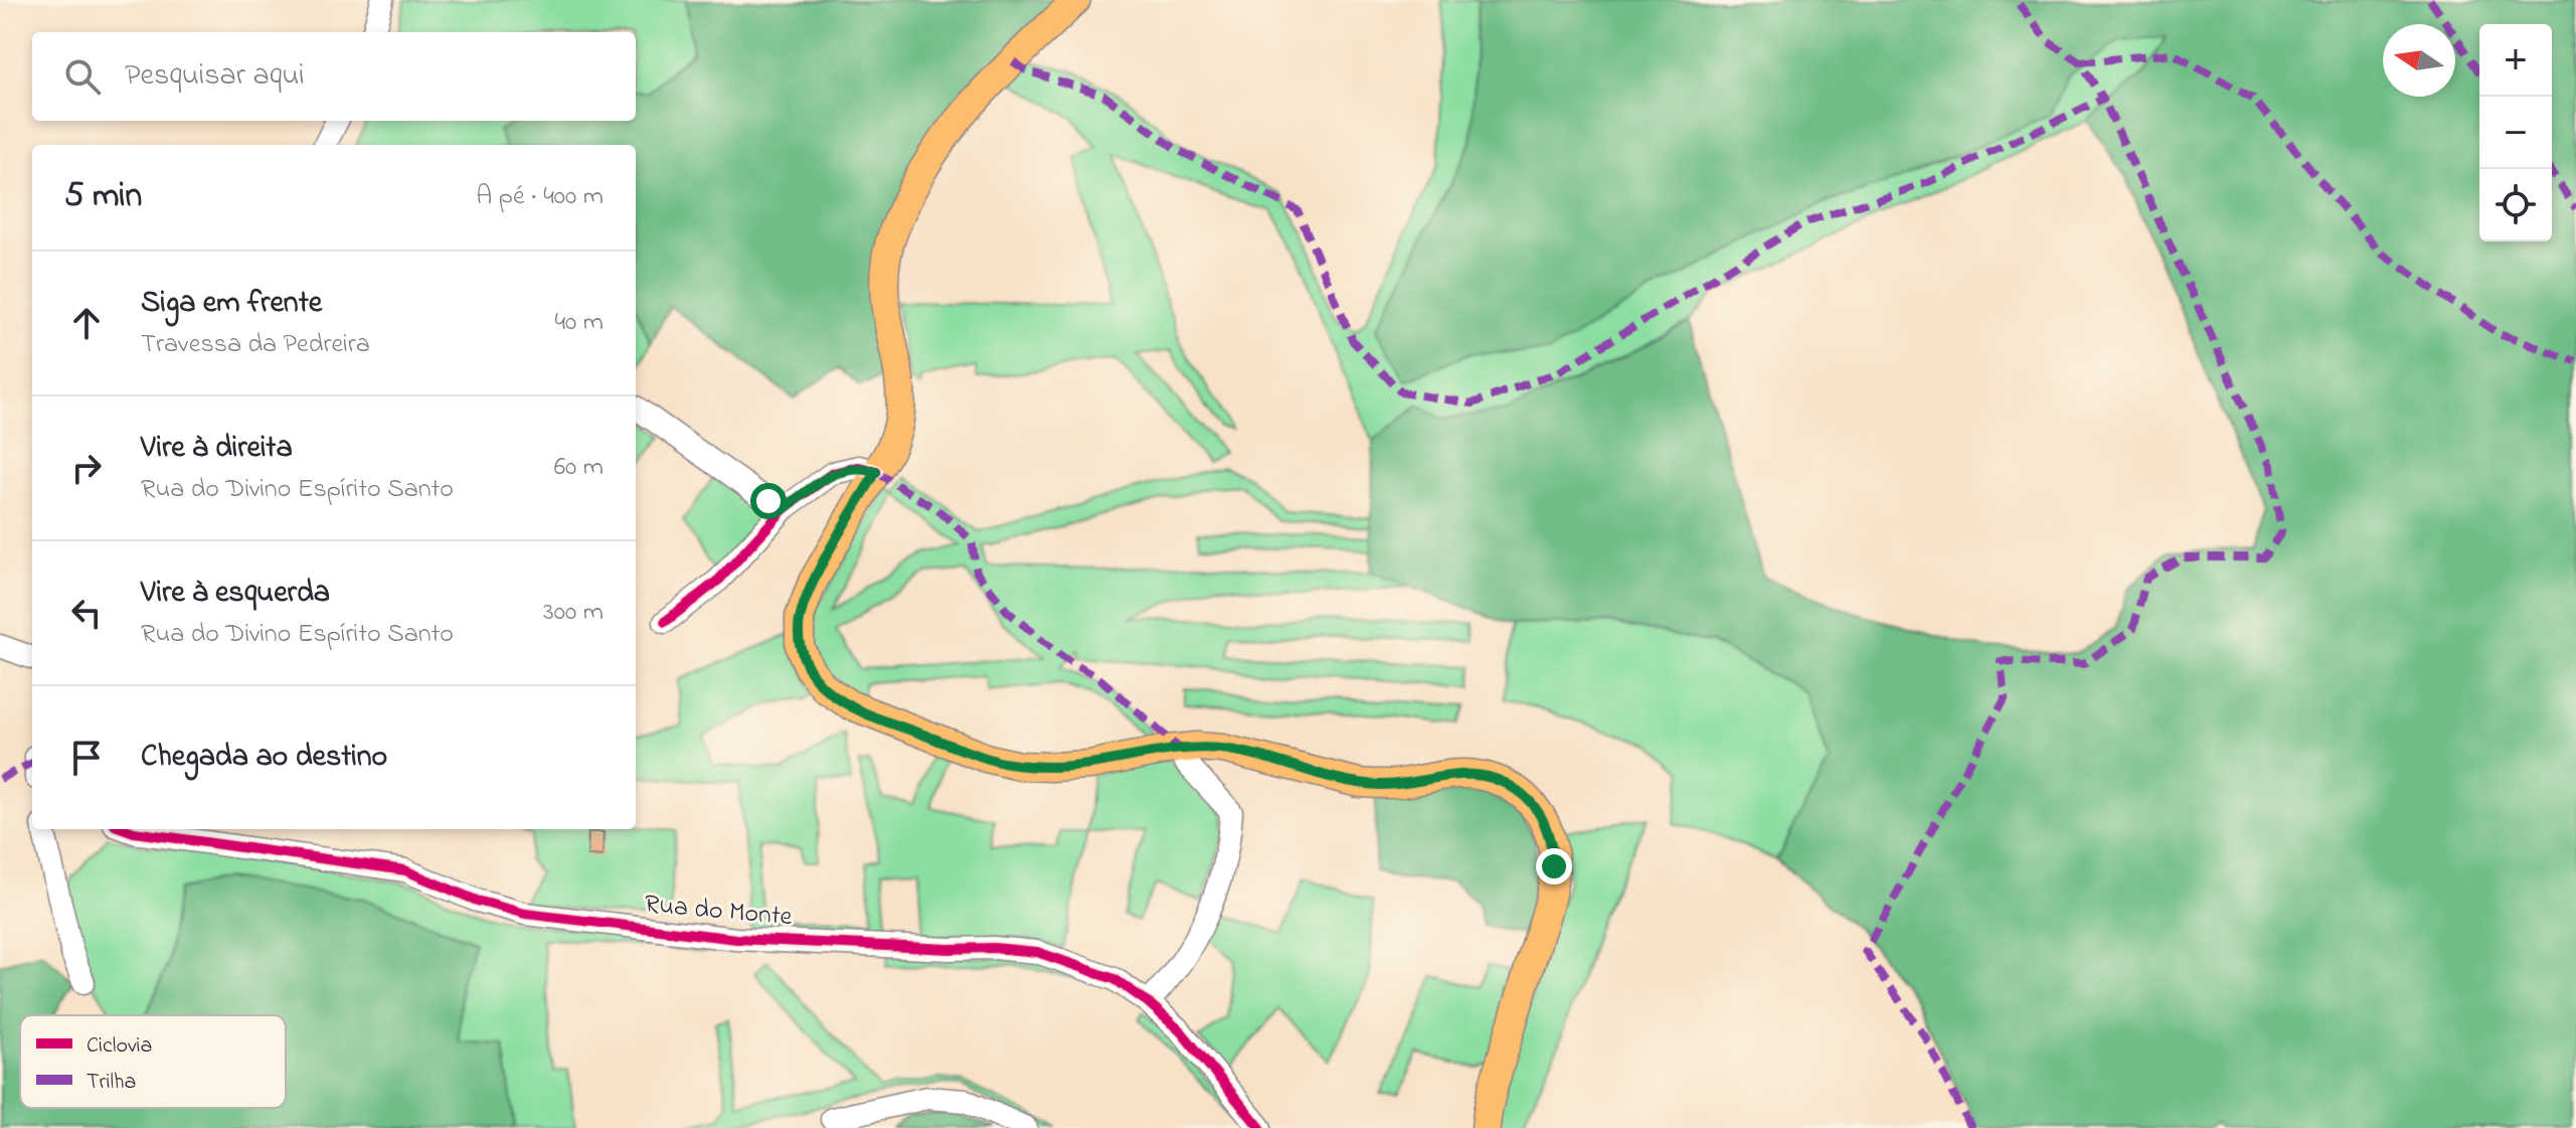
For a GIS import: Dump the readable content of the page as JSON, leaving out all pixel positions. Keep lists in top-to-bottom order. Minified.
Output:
{"streets":{"street":["Rua do Monte"]},"legend":["Ciclovia","Trilha"],"north":"left","page":{"map_buttons":["+","−"],"search":"Pesquisar aqui","heading":["5 min","A pé · 400 m"],"list":[["Siga em frente","Travessa da Pedreira","40 m"],["Vire à direita","Rua do Divino Espírito Santo","60 m"],["Vire à esquerda","Rua do Divino Espírito Santo","300 m"],"Chegada ao destino"]}}
